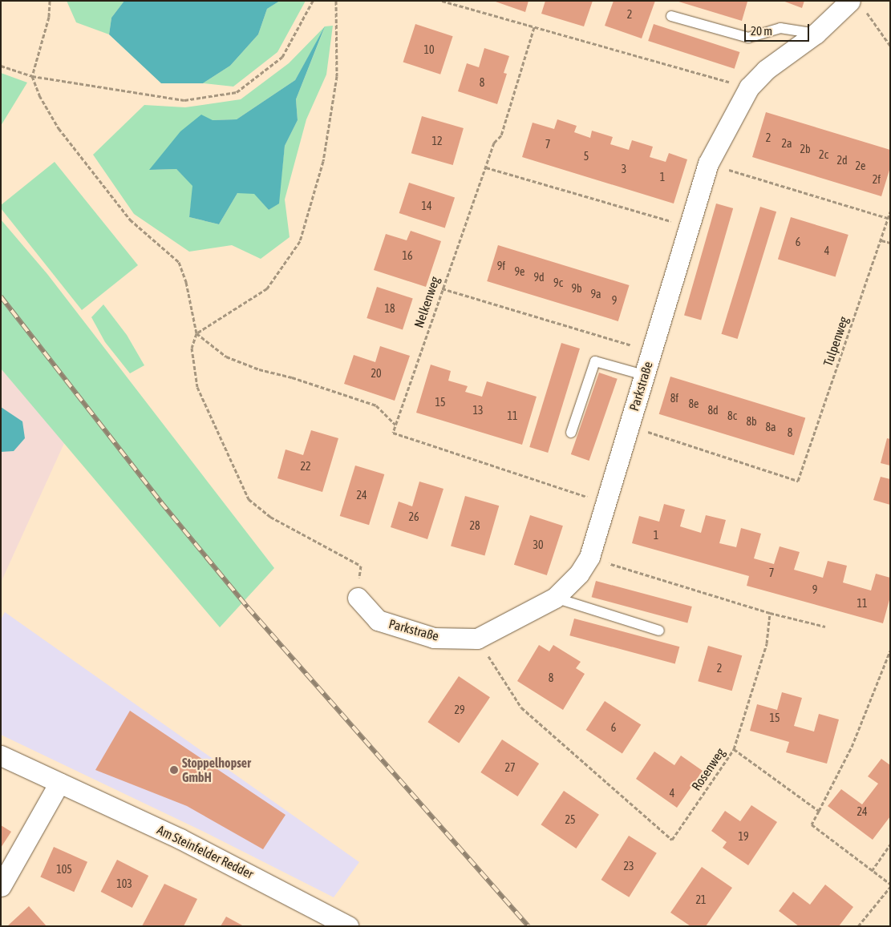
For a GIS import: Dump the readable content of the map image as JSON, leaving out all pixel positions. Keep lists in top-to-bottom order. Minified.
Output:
{"streets":{"street":["Parkstraße","Am Steinfelder Redder"],"path":["Nelkenweg","Tulpenweg","Rosenweg"]},"crossings":[["Tulpenweg","Parkstraße"],["Parkstraße","Rosenweg"]],"places":["Stoppelhopser GmbH"],"house_numbers":["2","10","8","2","12","2a","7","2b","2c","5","2d","2e","3","1","2f","14","6","4","16","9f","9e","9d","9c","9b","9a","9","18","20","8f","15","8e","13","8d","11","8c","8b","8a","8","22","24","26","28","1","30","7","9","11","2","8","29","15","6","27","4","24","25","19","23","105","103","21"],"scale_bar":"20 m"}
